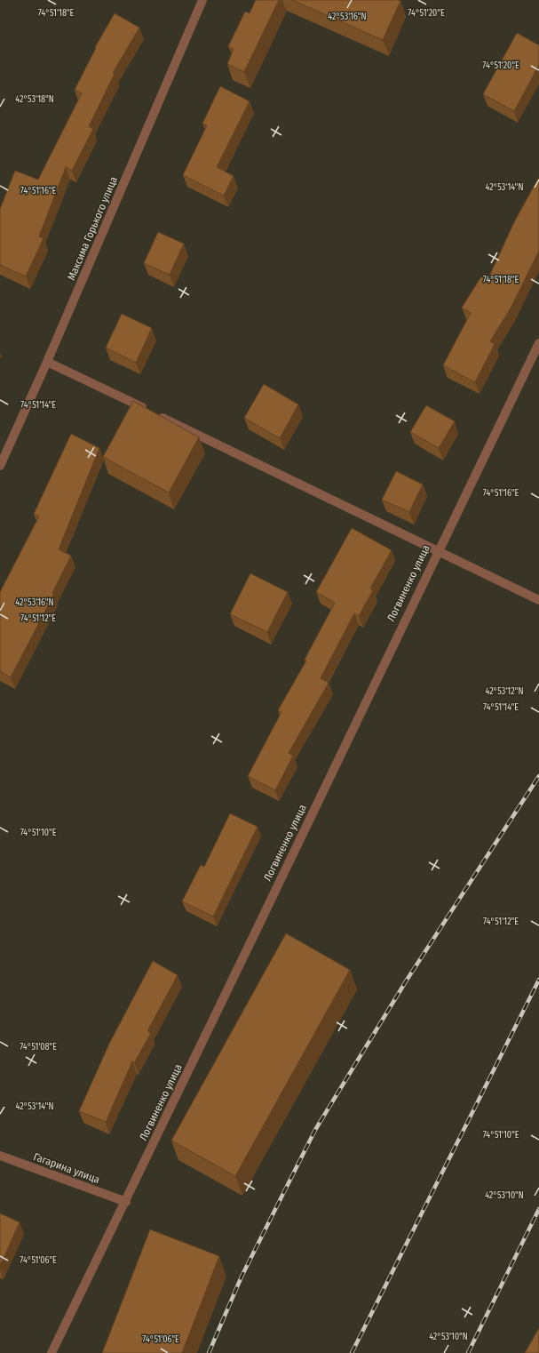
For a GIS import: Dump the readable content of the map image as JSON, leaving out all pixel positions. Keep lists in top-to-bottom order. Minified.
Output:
{"streets":{"street":["Максима Горького улица","Логвиненко улица","Гагарина улица"]},"crossings":[["Логвиненко улица","Гагарина улица"]],"coordinates":["74°51'18\"E","74°51'20\"E","42°53'16\"N","42°53'18\"N","42°53'14\"N","74°51'16\"E","74°51'14\"E","74°51'12\"E","42°53'12\"N","74°51'10\"E","74°51'08\"E","42°53'10\"N","74°51'06\"E"]}
